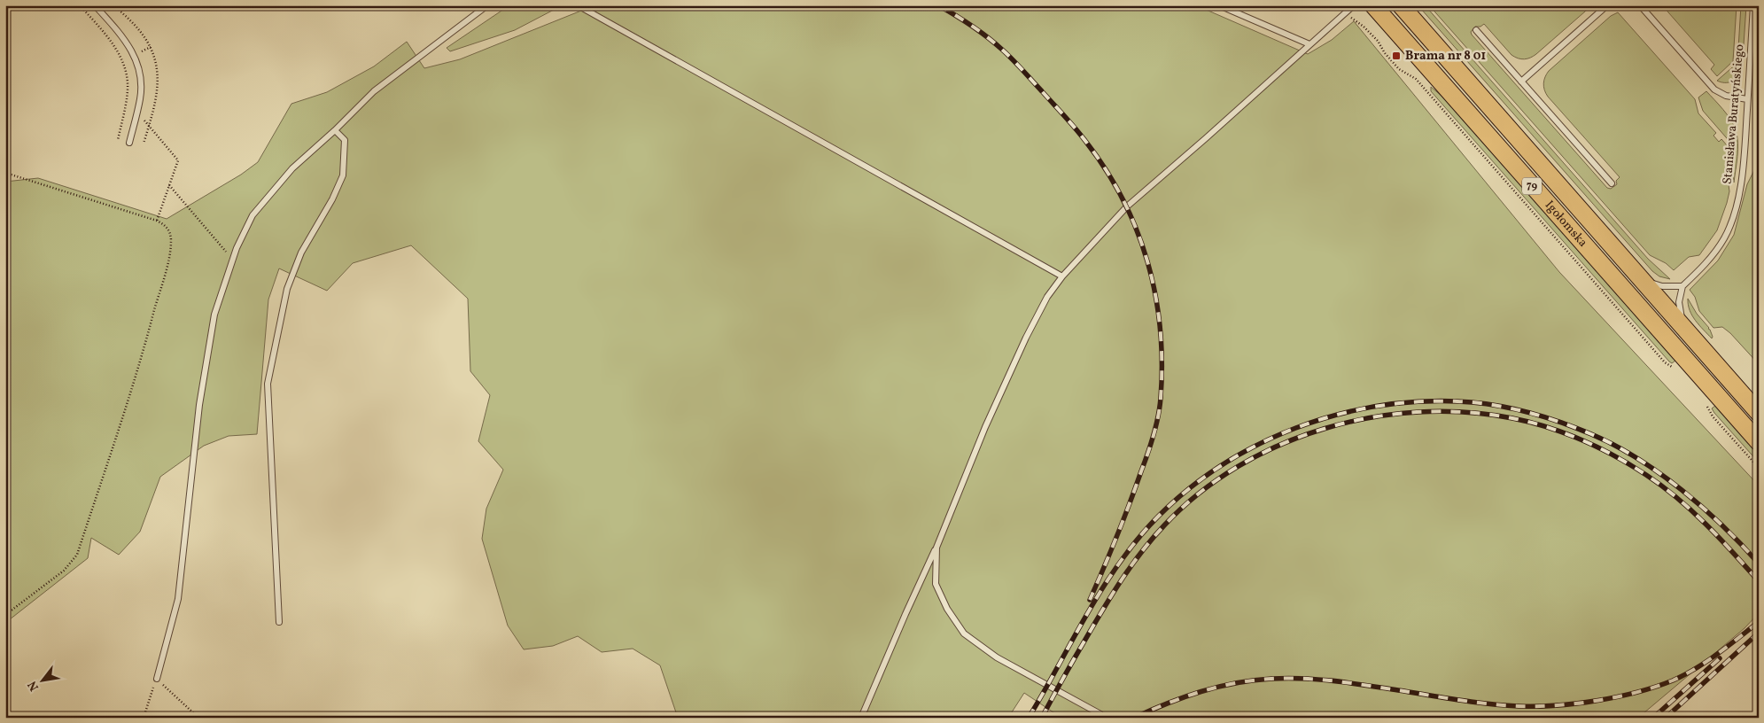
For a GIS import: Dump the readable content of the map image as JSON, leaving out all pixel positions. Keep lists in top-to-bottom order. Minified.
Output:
{"streets":{"main road":["79","Igołomska"],"lane":["Stanisława Buratyńskiego"]},"places":{"transit":["Brama nr 8 01"]},"north":"bottom left"}
